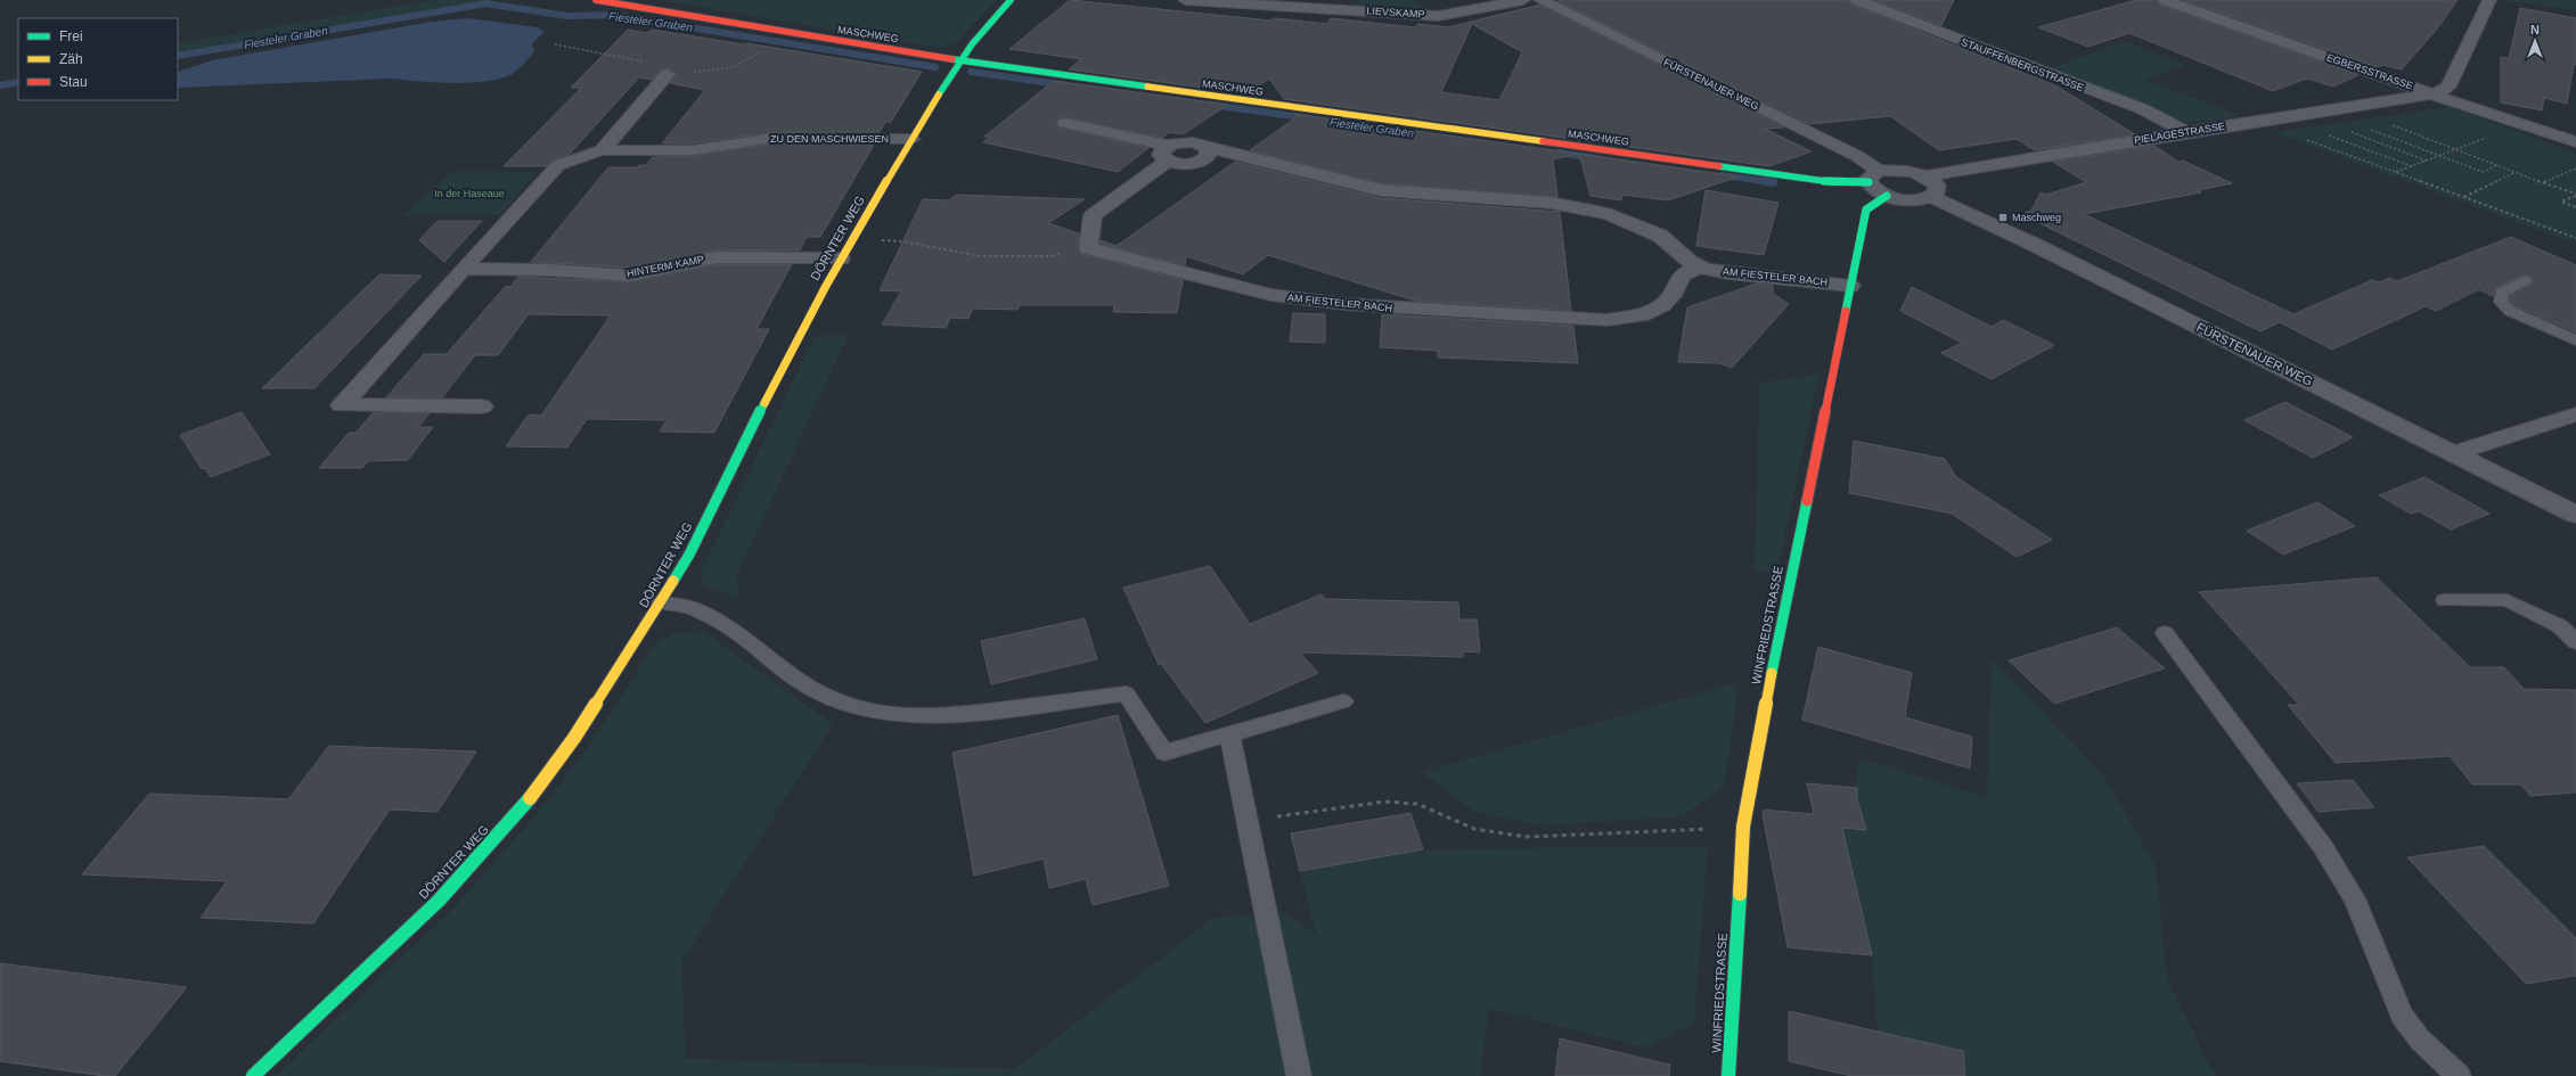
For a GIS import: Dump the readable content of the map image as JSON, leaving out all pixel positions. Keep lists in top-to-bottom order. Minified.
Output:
{"streets":{"street":["LIEVSKAMP","MASCHWEG","STAUFFENBERGSTRASSE","EGBERSSTRASSE","FÜRSTENAUER WEG","PIELAGESTRASSE","ZU DEN MASCHWIESEN","DÖRNTER WEG","HINTERM KAMP","AM FIESTELER BACH","WINFRIEDSTRASSE"]},"crossings":[["MASCHWEG","FÜRSTENAUER WEG"],["MASCHWEG","DÖRNTER WEG"],["STAUFFENBERGSTRASSE","PIELAGESTRASSE"],["EGBERSSTRASSE","PIELAGESTRASSE"],["FÜRSTENAUER WEG","WINFRIEDSTRASSE"],["ZU DEN MASCHWIESEN","DÖRNTER WEG"],["DÖRNTER WEG","HINTERM KAMP"],["AM FIESTELER BACH","WINFRIEDSTRASSE"]],"water":["Fiesteler Graben"],"parks":["In der Haseaue"],"places":{"transit":["Maschweg"]},"legend":["Frei","Zäh","Stau"],"north":"top"}
